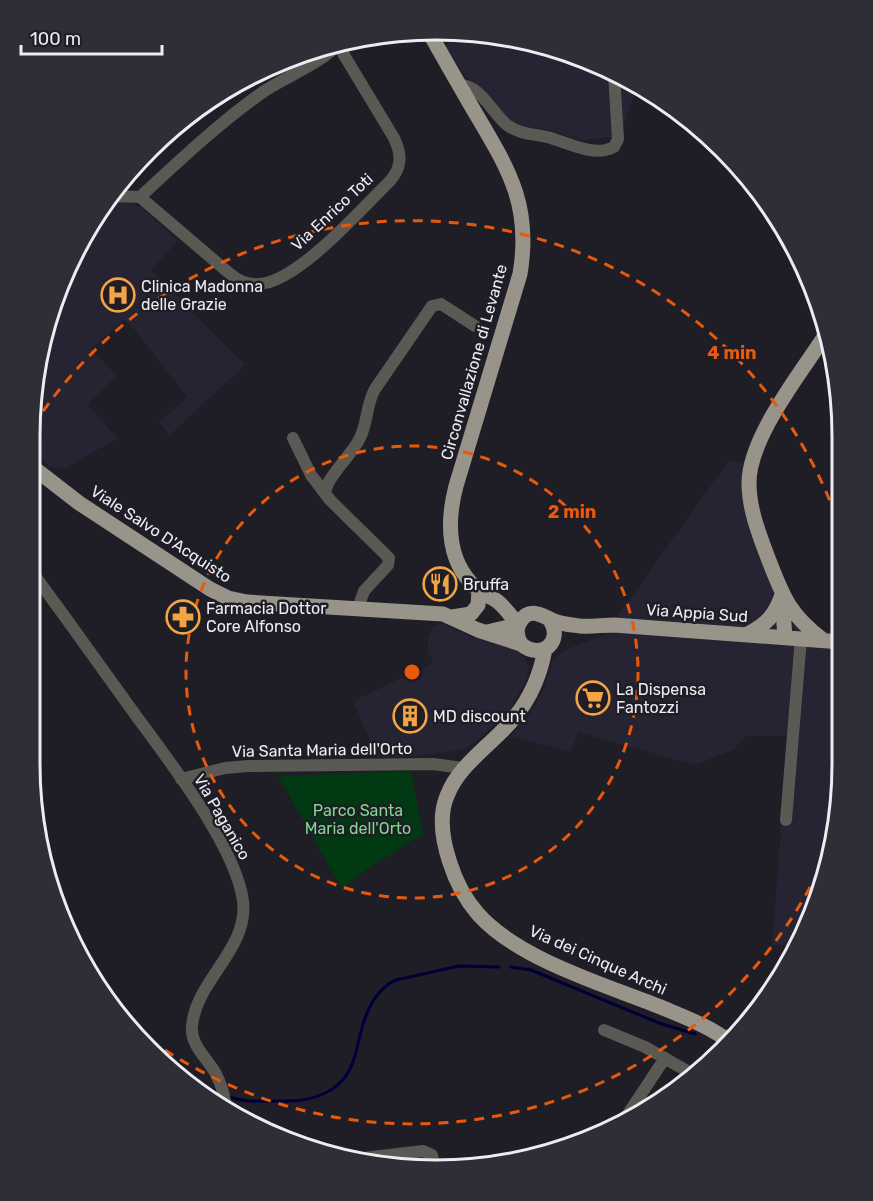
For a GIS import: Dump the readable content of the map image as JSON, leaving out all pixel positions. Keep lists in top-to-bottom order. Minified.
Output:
{"streets":{"main road":["Circonvallazione di Levante","Viale Salvo D'Acquisto","Via Appia Sud","Via dei Cinque Archi"],"street":["Via Enrico Toti","Via Santa Maria dell'Orto","Via Paganico"]},"crossings":[["Circonvallazione di Levante","Viale Salvo D'Acquisto"],["Circonvallazione di Levante","Via Appia Sud"],["Circonvallazione di Levante","Via dei Cinque Archi"],["Viale Salvo D'Acquisto","Via Appia Sud"],["Viale Salvo D'Acquisto","Via dei Cinque Archi"],["Via Appia Sud","Via dei Cinque Archi"],["Via Santa Maria dell'Orto","Via Paganico"],["Via Santa Maria dell'Orto","Via dei Cinque Archi"]],"parks":["Parco Santa Maria dell'Orto"],"places":{"hospital":["Clinica Madonna delle Grazie"],"restaurant":["Bruffa"],"pharmacy":["Farmacia Dottor Core Alfonso"],"supermarket":["La Dispensa Fantozzi"],"building":["MD discount"]},"scale_bar":"100 m","rings":["4 min","2 min"]}
